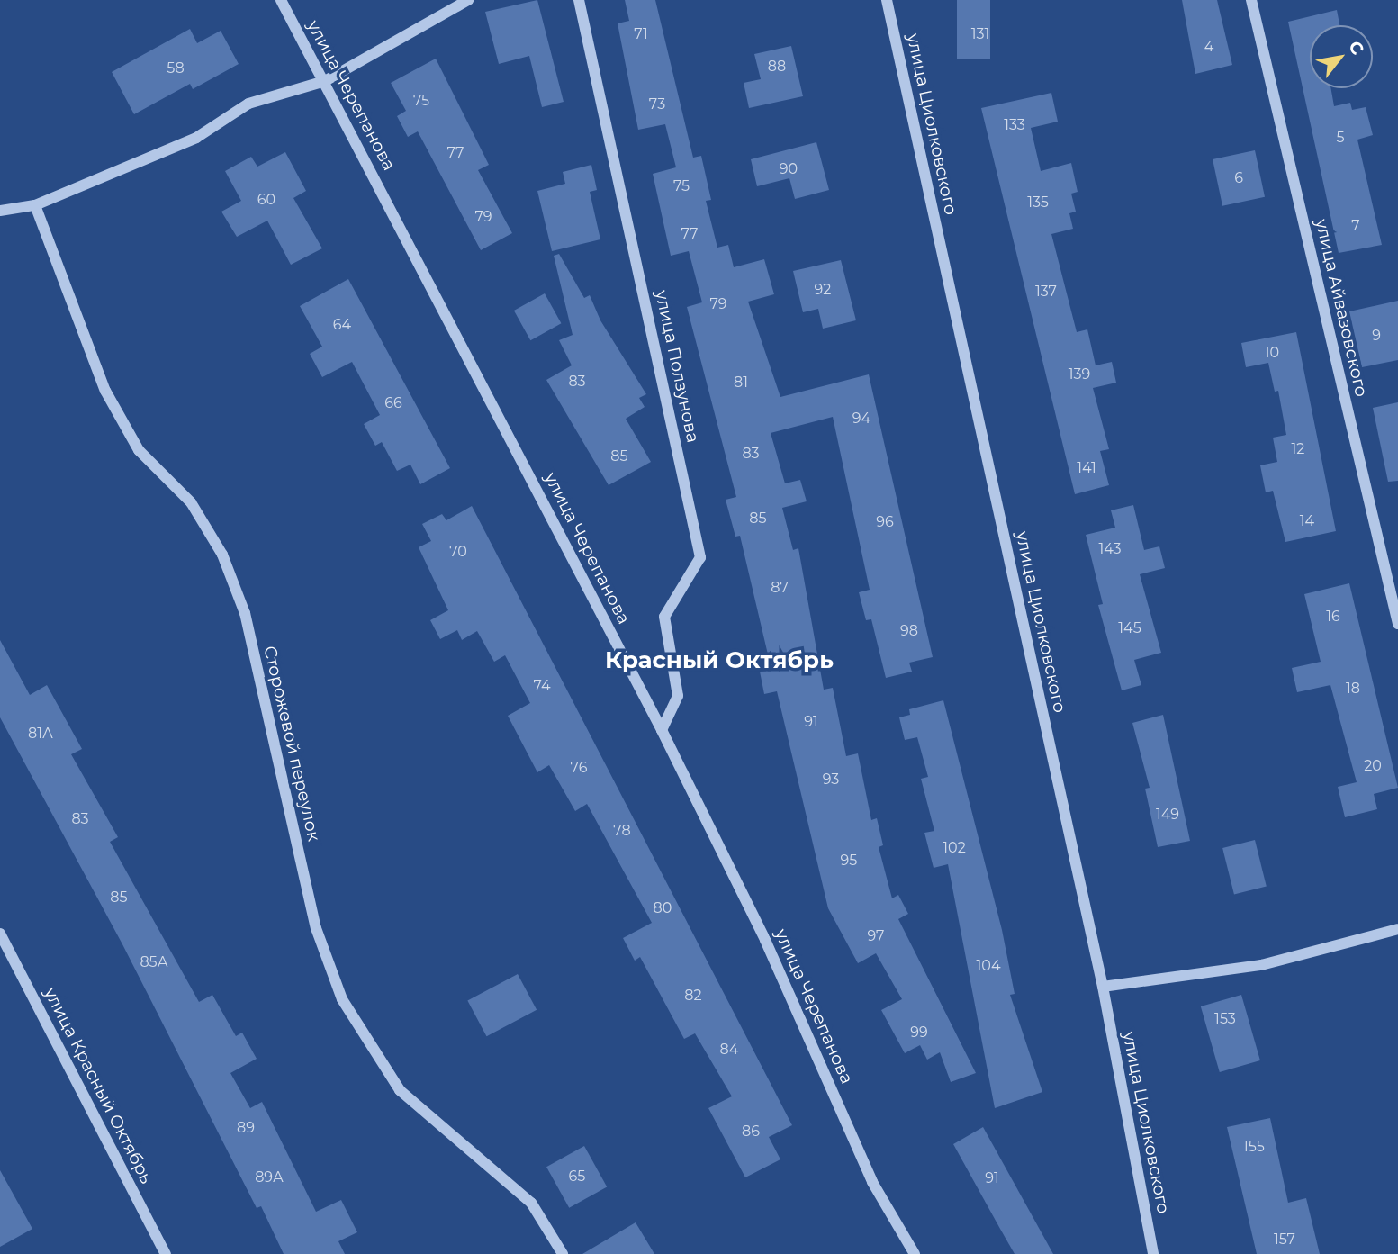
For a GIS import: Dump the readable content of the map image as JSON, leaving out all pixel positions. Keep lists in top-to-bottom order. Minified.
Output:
{"streets":{"street":["улица Черепанова","улица Циолковского","улица Айвазовского","улица Ползунова","Сторожевой переулок","улица Красный Октябрь"]},"crossings":[["улица Черепанова","улица Ползунова"]],"districts":["Красный Октябрь"],"house_numbers":["71","131","4","88","58","75","73","133","5","77","90","6","75","60","135","79","7","77","92","137","79","64","9","10","139","83","81","66","94","12","83","85","141","85","14","96","143","70","87","16","145","98","74","18","91","81А","20","76","93","149","83","78","102","95","85","80","97","85А","104","82","153","99","84","89","86","155","65","89А","91","157"],"north":"top right"}
